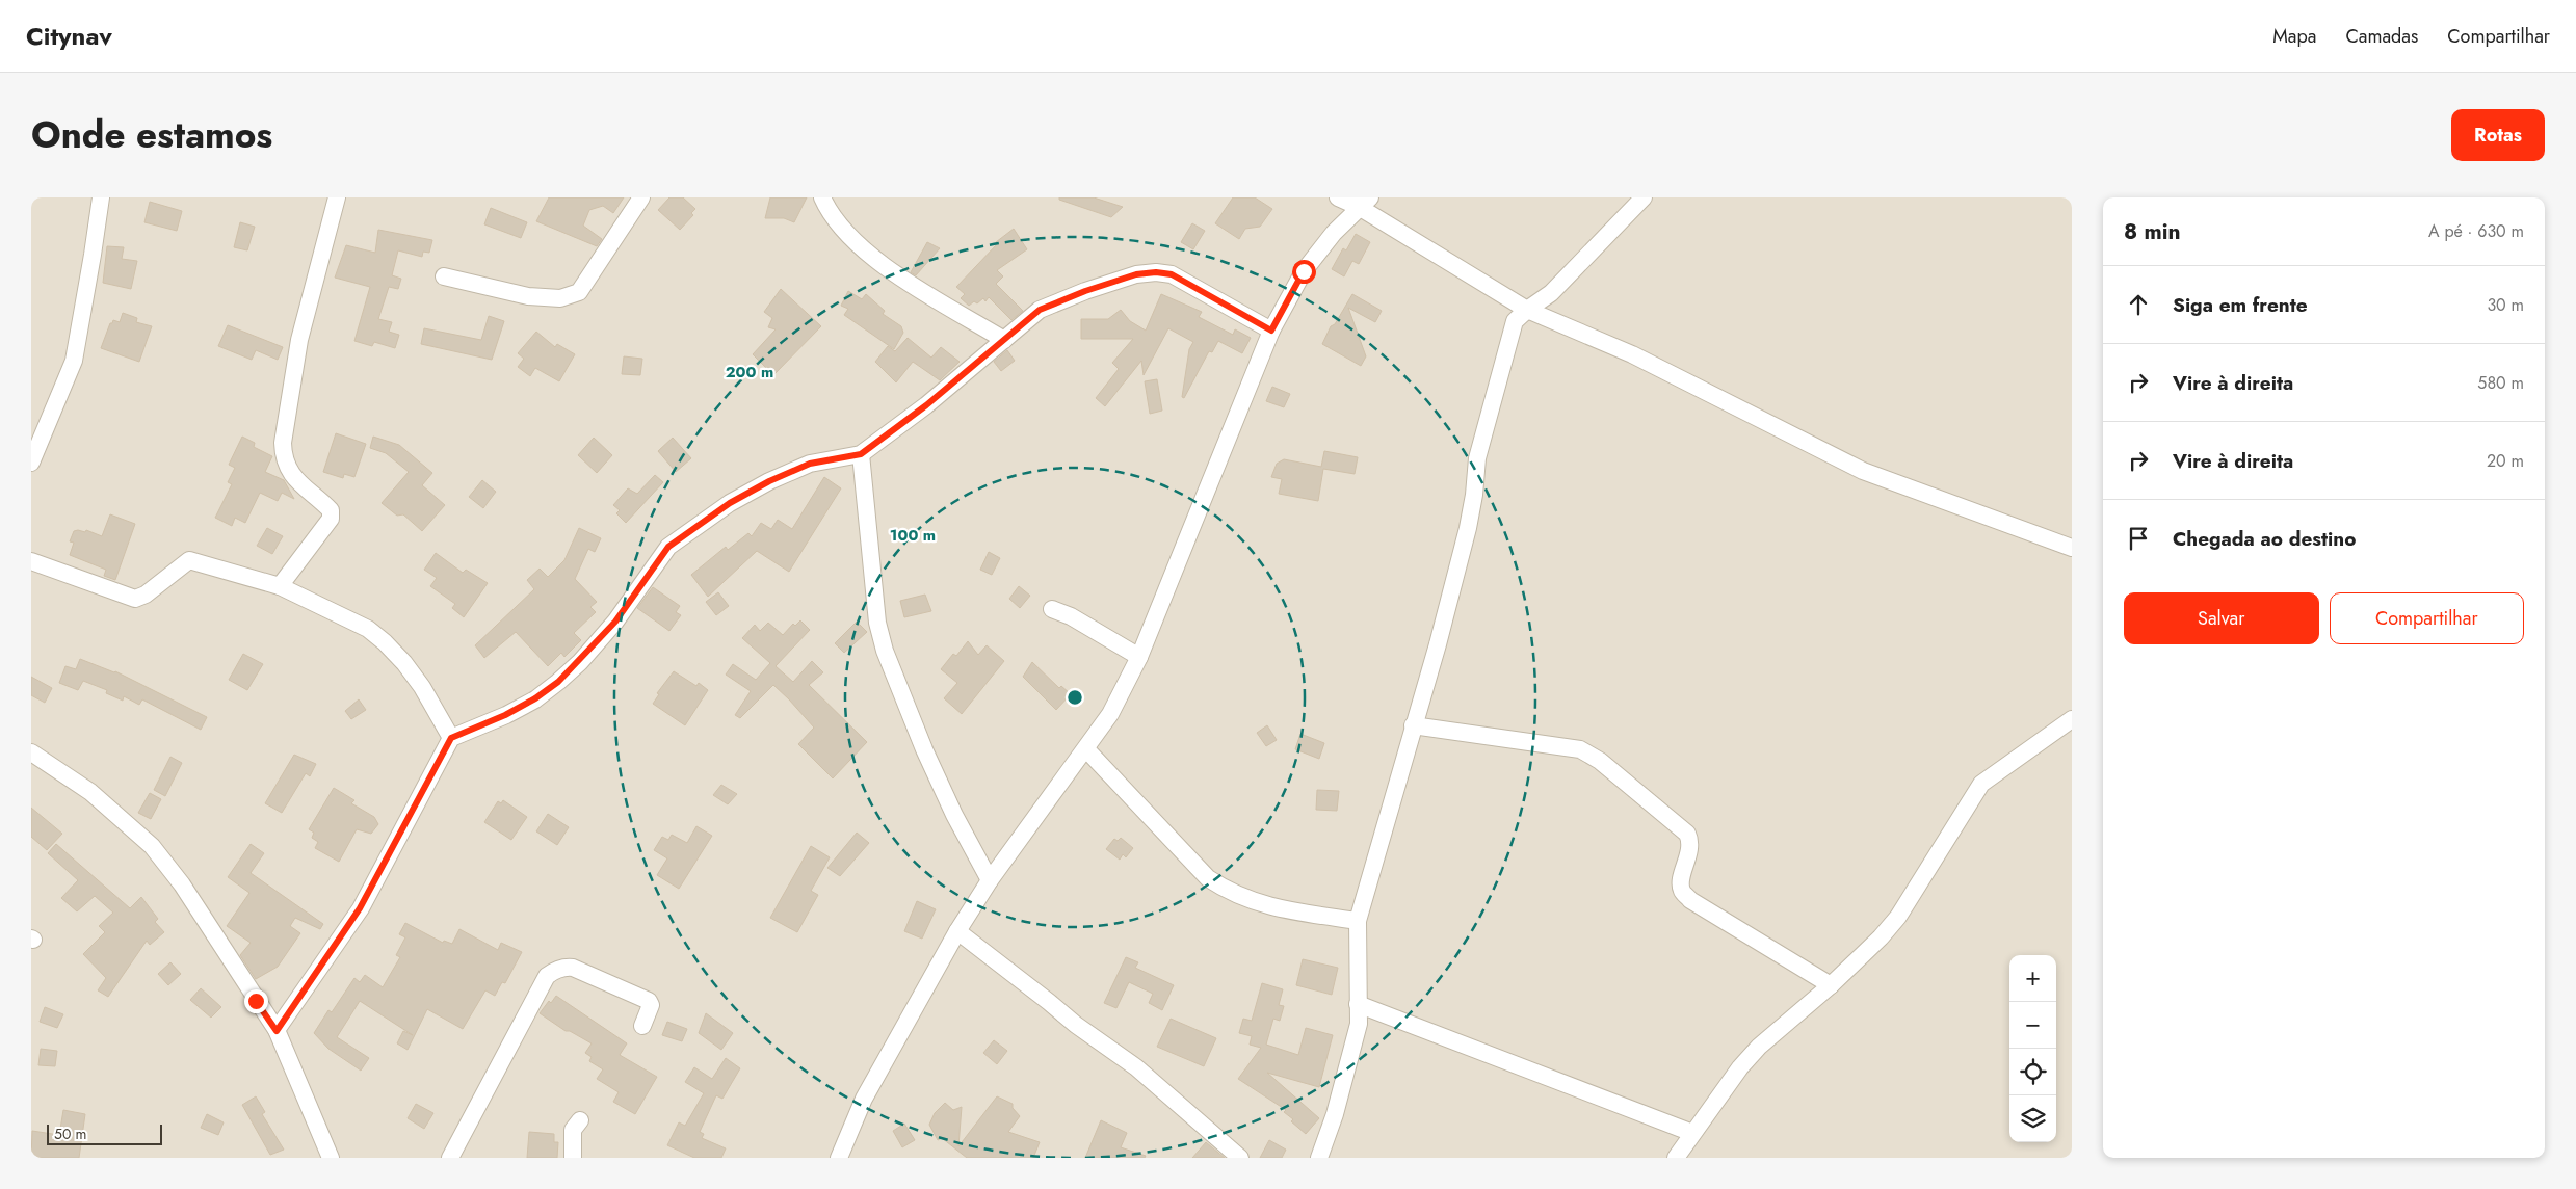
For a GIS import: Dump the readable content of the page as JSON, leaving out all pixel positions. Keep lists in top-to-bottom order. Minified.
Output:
{"scale_bar":"50 m","page":{"header":"Citynav","nav":["Mapa","Camadas","Compartilhar"],"title":"Onde estamos","buttons":["Rotas",["Salvar","Compartilhar"]],"heading":["8 min","A pé · 630 m"],"list":[["Siga em frente","30 m"],["Vire à direita","580 m"],["Vire à direita","20 m"],"Chegada ao destino"],"map_buttons":["+","−"],"scale":"50 m"},"rings":["200 m","100 m"]}
